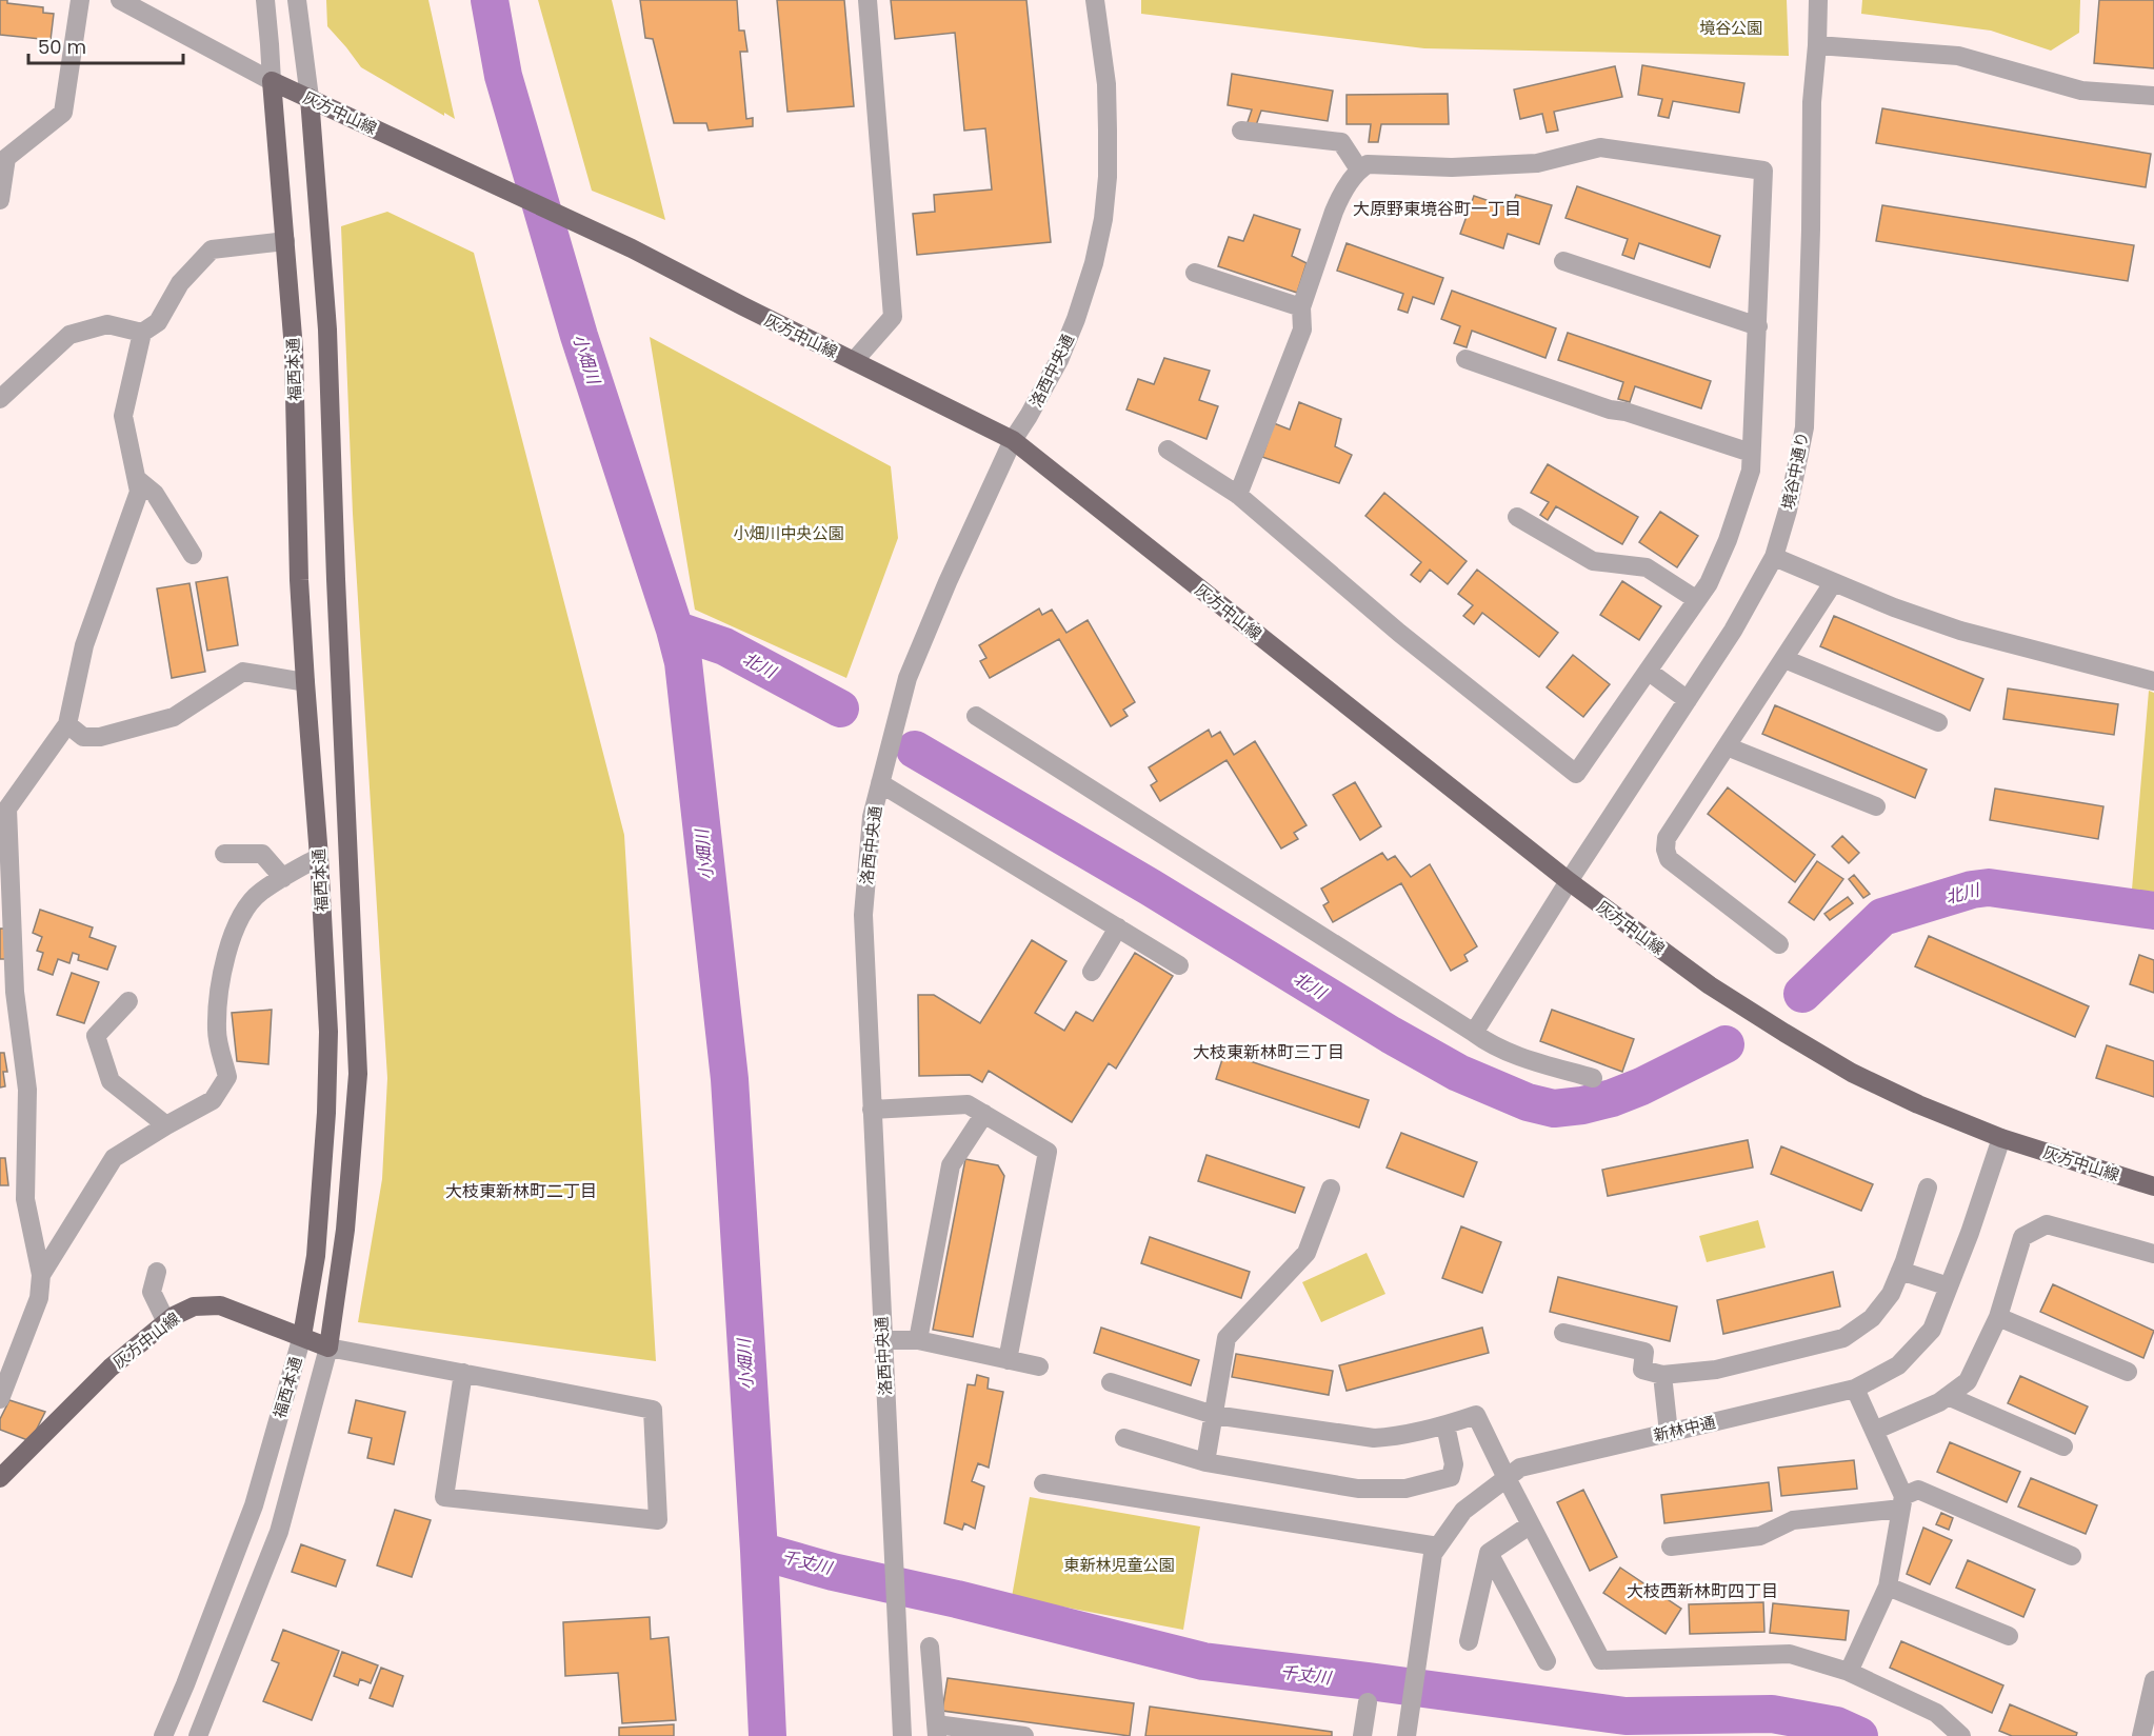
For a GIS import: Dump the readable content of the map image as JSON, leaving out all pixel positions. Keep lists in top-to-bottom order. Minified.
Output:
{"streets":{"main road":["灰方中山線","福西本通"],"street":["洛西中央通","境谷中通り","新林中通"]},"crossings":[["灰方中山線","福西本通"],["灰方中山線","洛西中央通"],["灰方中山線","境谷中通り"],["灰方中山線","新林中通"]],"districts":["大原野東境谷町一丁目","大枝東新林町三丁目","大枝東新林町二丁目","大枝西新林町四丁目"],"water":["小畑川","北川","千丈川"],"parks":["境谷公園","小畑川中央公園","東新林児童公園"],"scale_bar":"50 m"}
